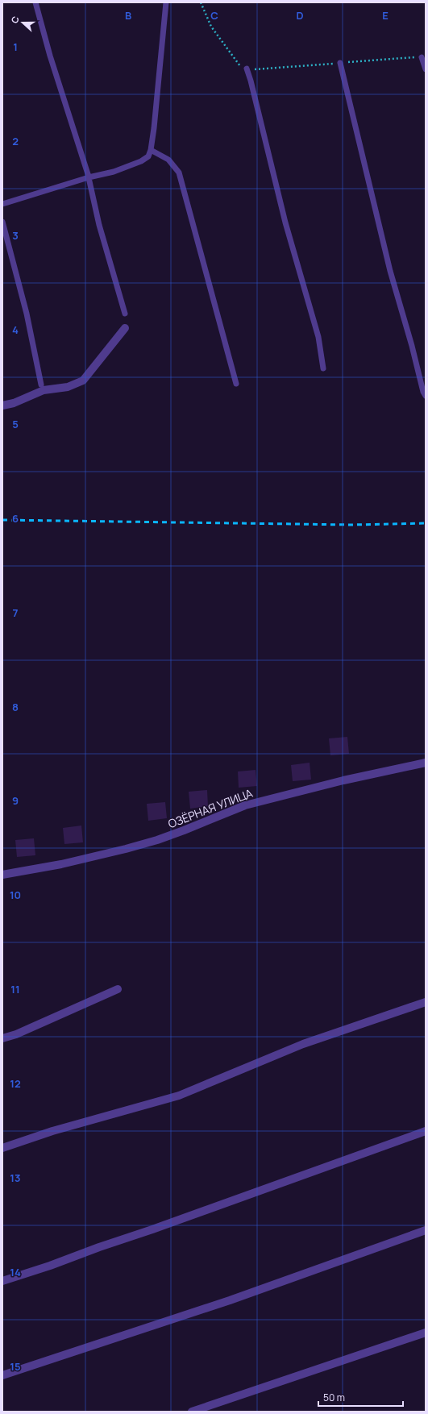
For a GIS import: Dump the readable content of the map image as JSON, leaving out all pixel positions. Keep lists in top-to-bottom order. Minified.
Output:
{"streets":{"street":["ОЗЁРНАЯ УЛИЦА"]},"scale_bar":"50 m","north":"left","grid":{"columns":["B","C","D","E"],"rows":["1","2","3","4","5","6","7","8","9","10","11","12","13","14","15"]}}
